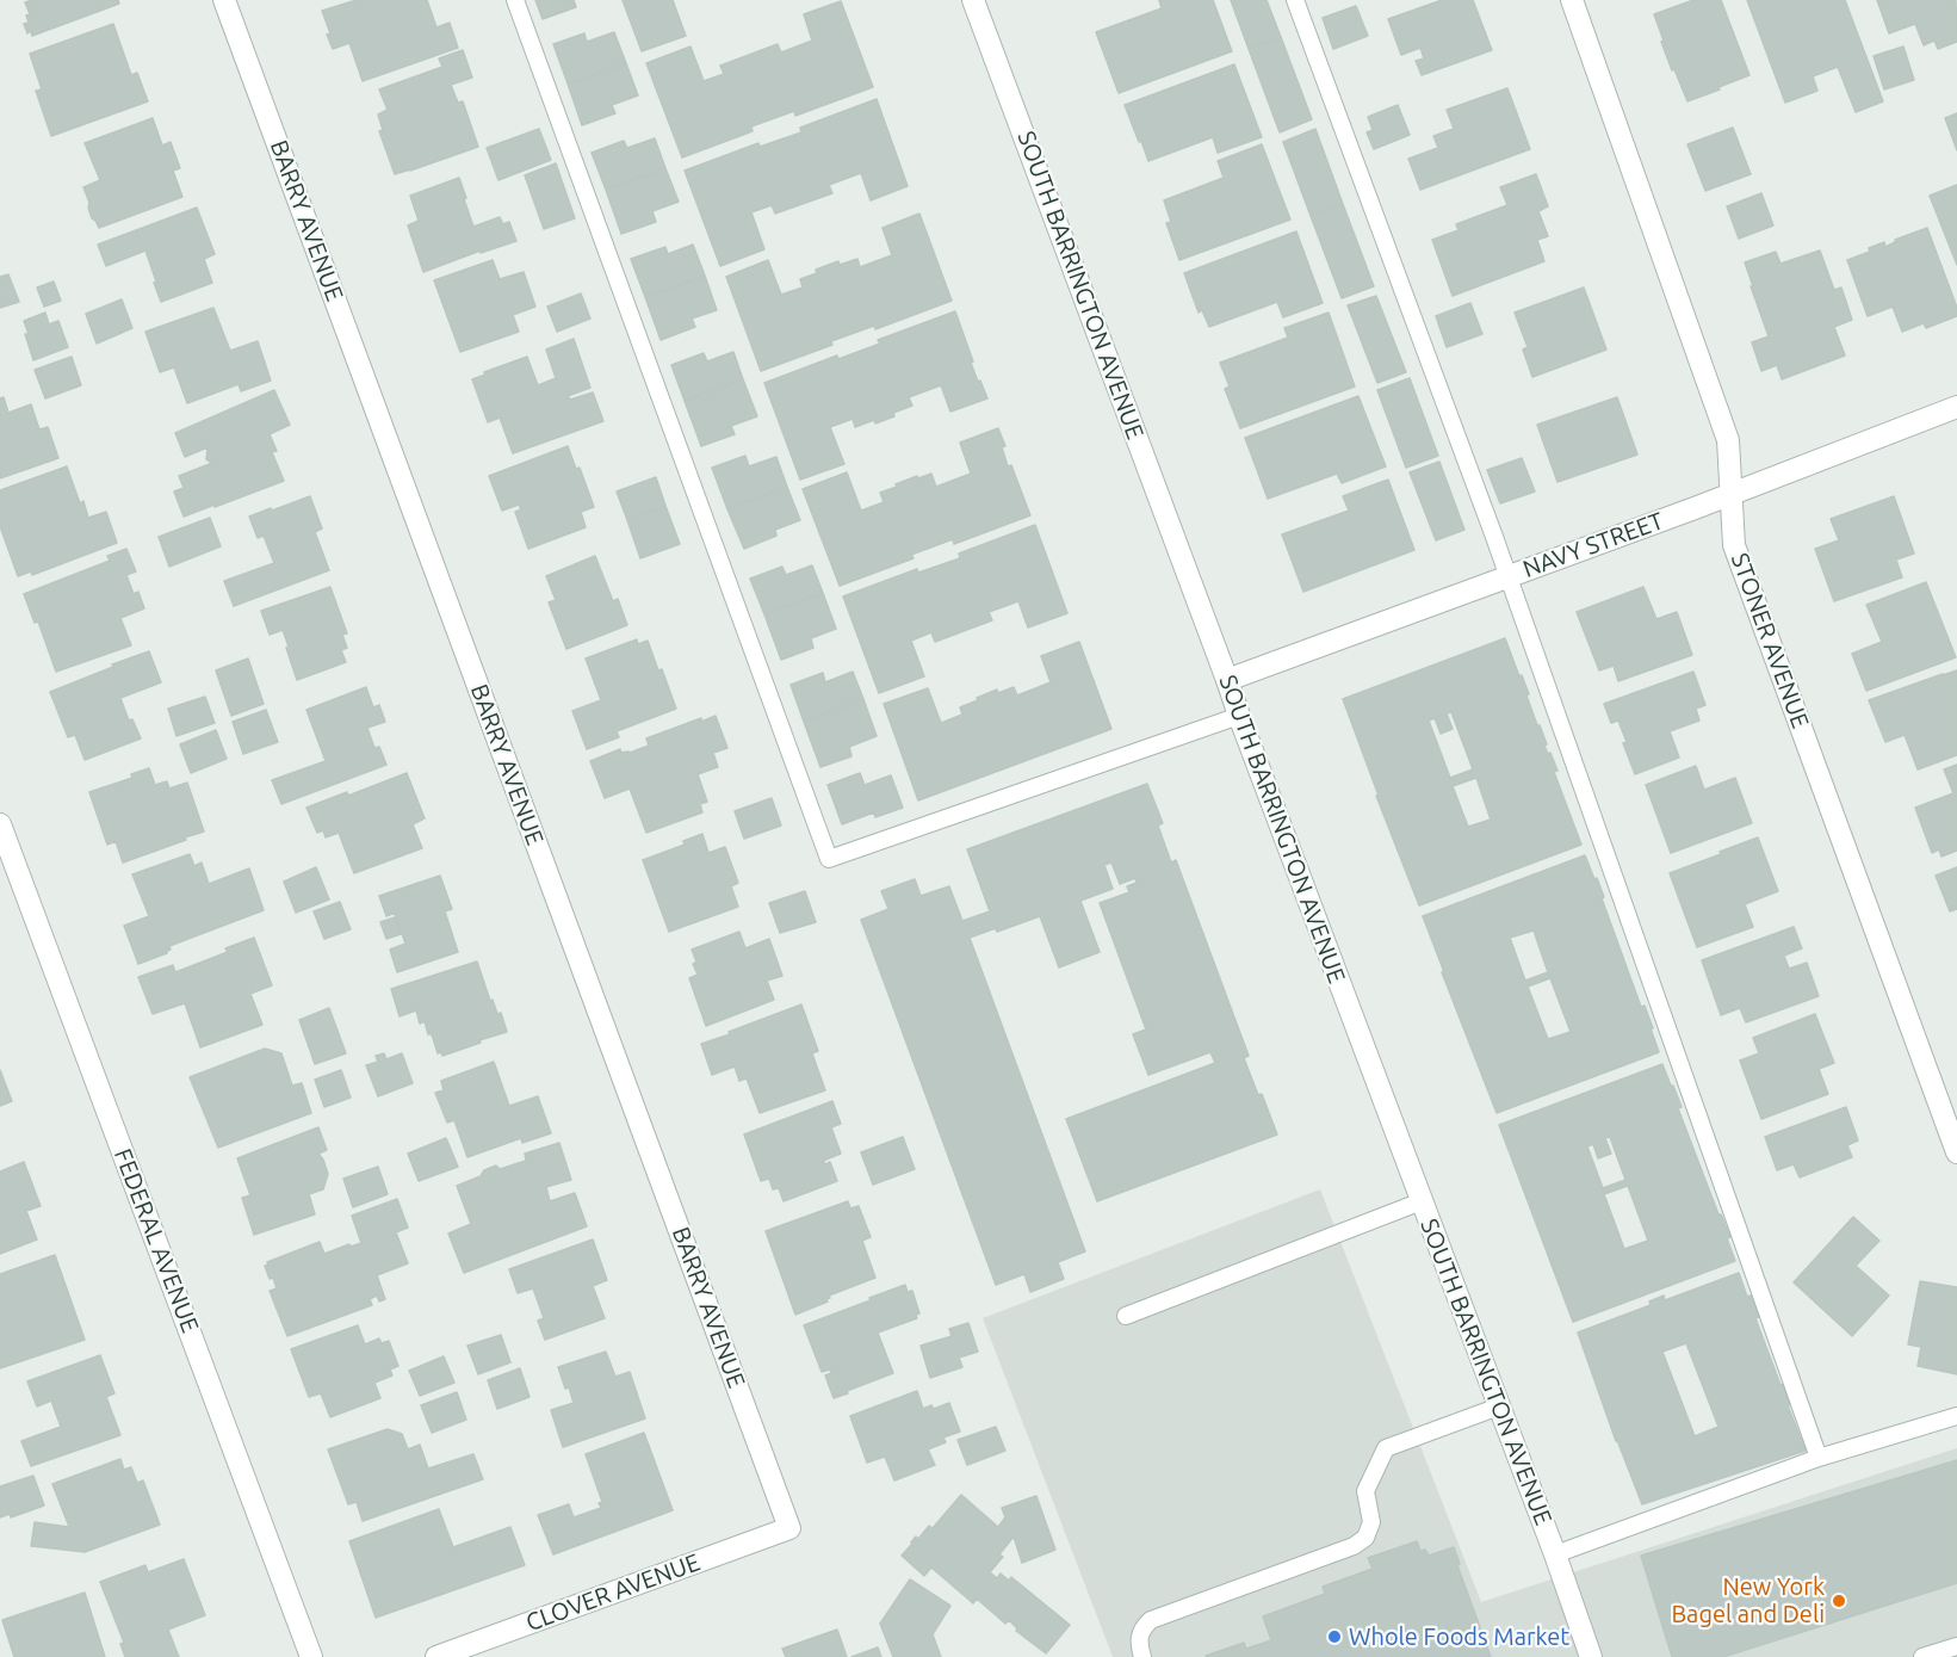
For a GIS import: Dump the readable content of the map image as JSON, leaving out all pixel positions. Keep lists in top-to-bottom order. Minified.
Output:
{"streets":{"street":["BARRY AVENUE","SOUTH BARRINGTON AVENUE","NAVY STREET","STONER AVENUE","FEDERAL AVENUE","CLOVER AVENUE"]},"crossings":[["BARRY AVENUE","CLOVER AVENUE"],["SOUTH BARRINGTON AVENUE","NAVY STREET"],["NAVY STREET","STONER AVENUE"]],"places":["New York Bagel and Deli","Whole Foods Market"]}
